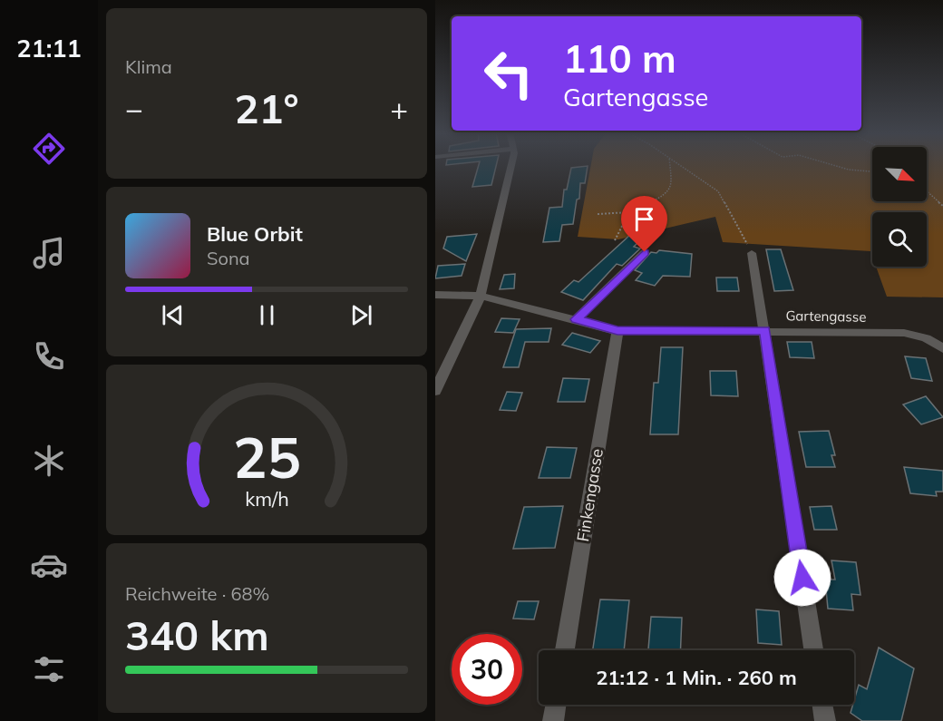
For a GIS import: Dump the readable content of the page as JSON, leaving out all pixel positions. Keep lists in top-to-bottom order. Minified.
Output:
{"streets":{"street":["Gartengasse","Finkengasse"]},"crossings":[["Gartengasse","Finkengasse"]],"north":"bottom right","page":{"tabs":"21:11","tile":["Klima",["Reichweite · 68%","340 km"]],"turn":["110 m","Gartengasse"],"heat":["−","21°","+"],"song":["Blue Orbit","Sona"],"limit":"30","trip":"21:12 · 1 Min. · 260 m","gauge":["25","km/h"]}}
